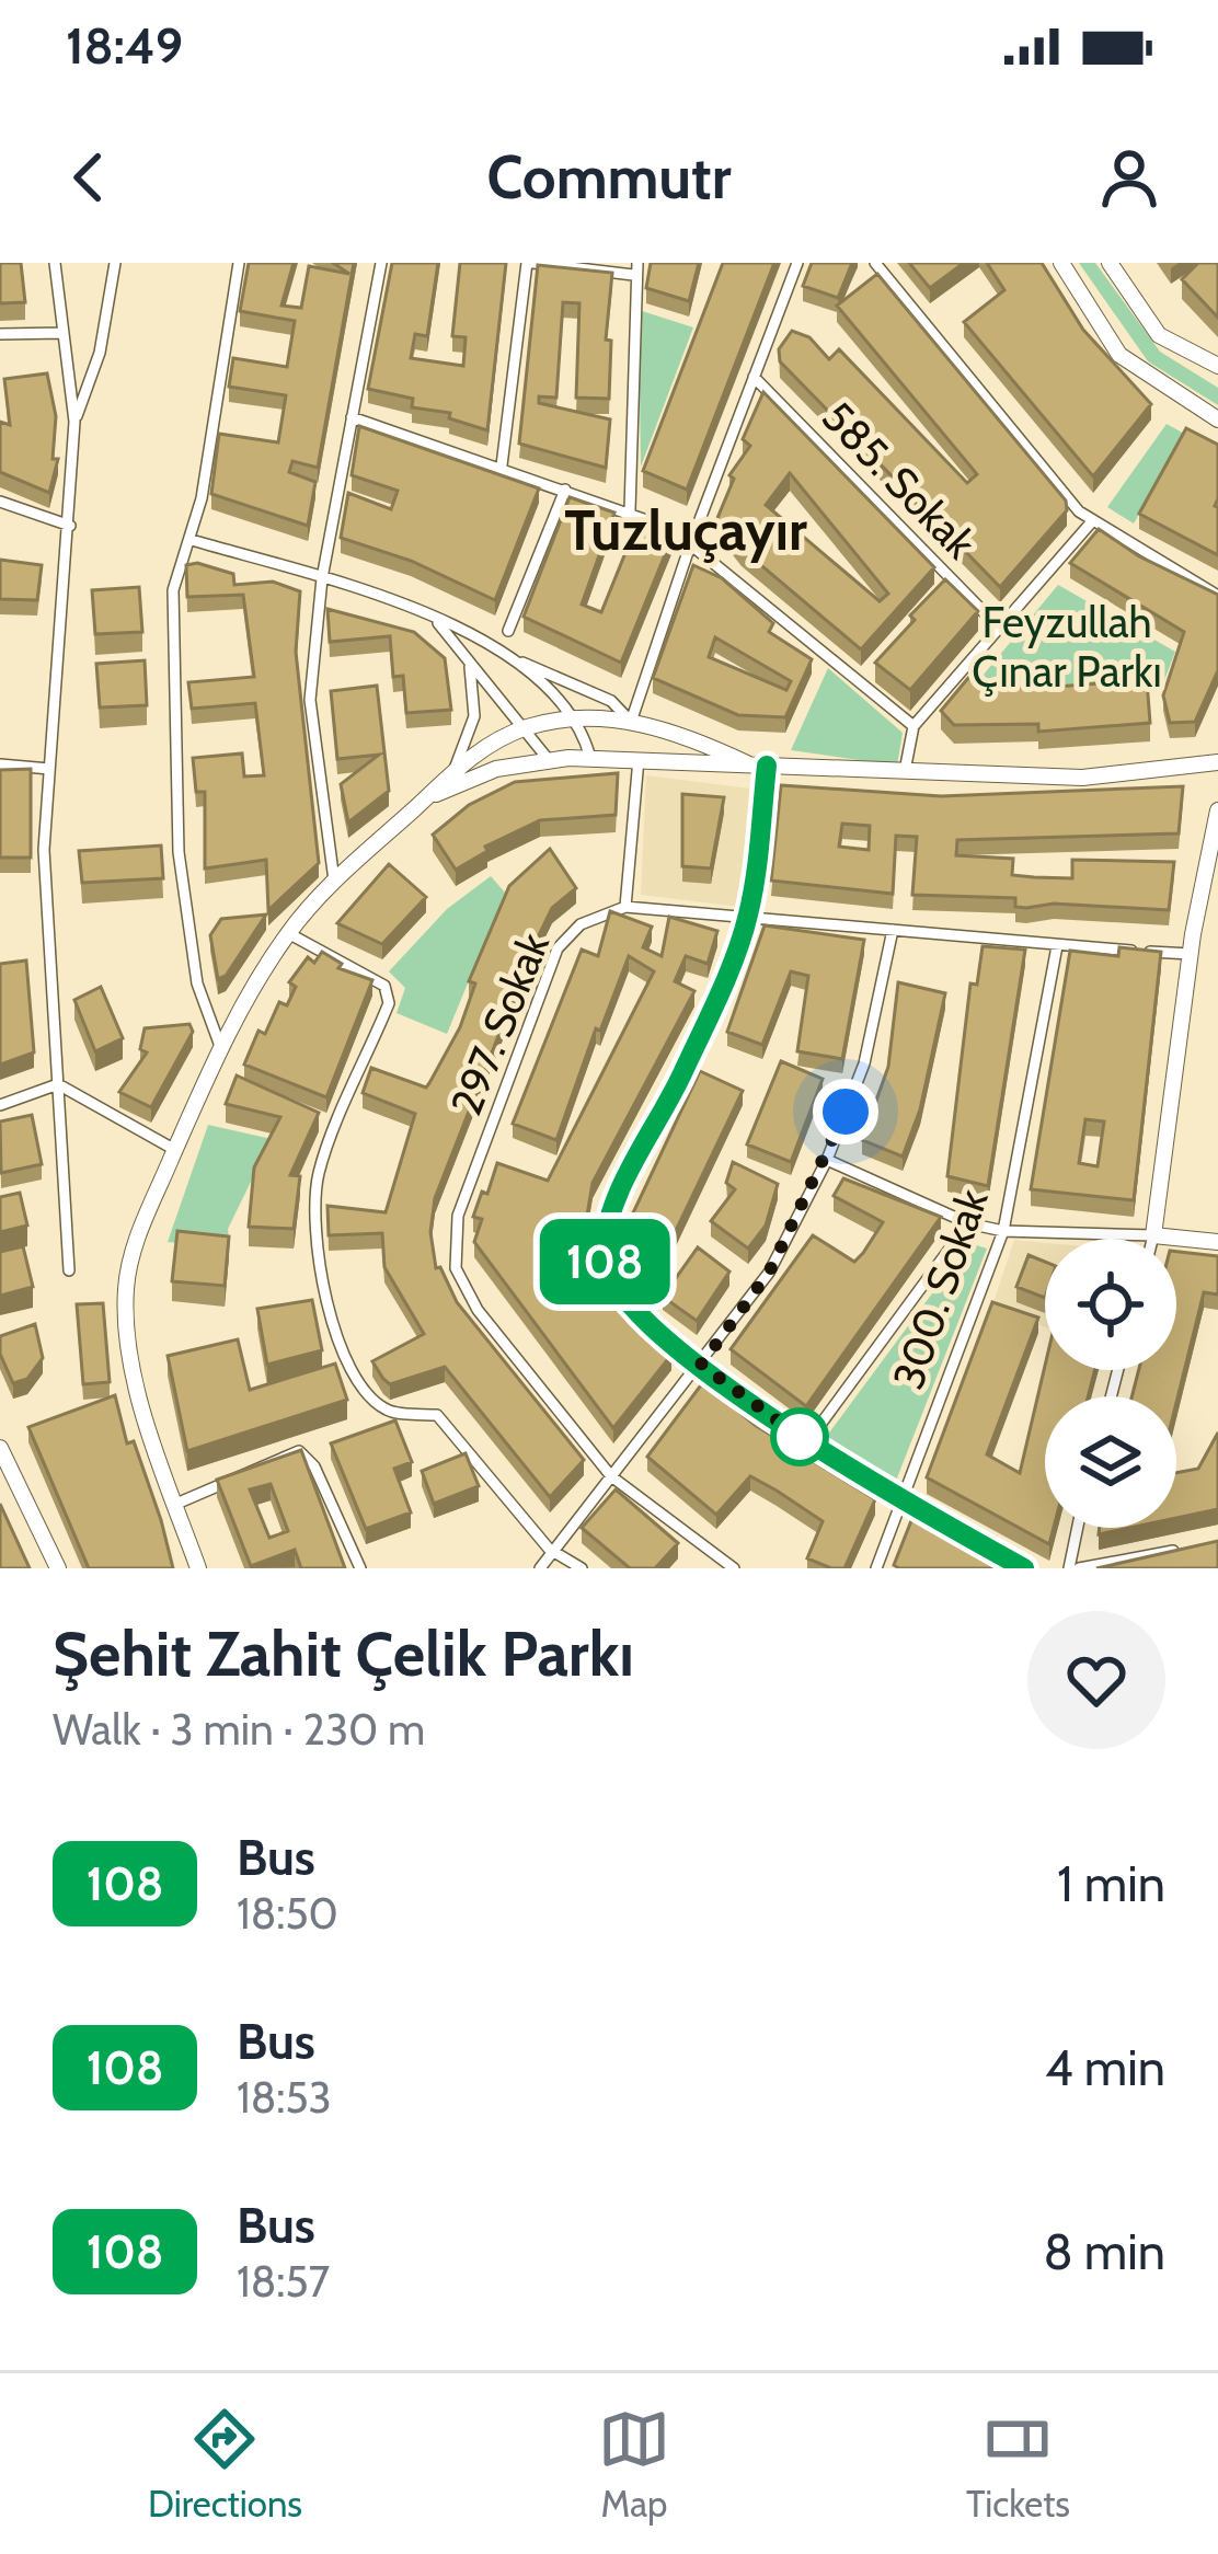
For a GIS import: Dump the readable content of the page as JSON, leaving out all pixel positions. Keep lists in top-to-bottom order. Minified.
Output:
{"streets":{"street":["585. Sokak","297. Sokak","300. Sokak"]},"districts":["Tuzluçayır"],"parks":["Feyzullah Çınar Parkı"],"lines":["bus line 108"],"page":{"status":"18:49","header":"Commutr","on_map":"108","heading":["Şehit Zahit Çelik Parkı","Walk · 3 min · 230 m"],"list":[{"mark":"108","name":"Bus","note":"18:50","value":"1 min"},{"mark":"108","name":"Bus","note":"18:53","value":"4 min"},{"mark":"108","name":"Bus","note":"18:57","value":"8 min"}],"tabs":["Directions","Map","Tickets"]}}
